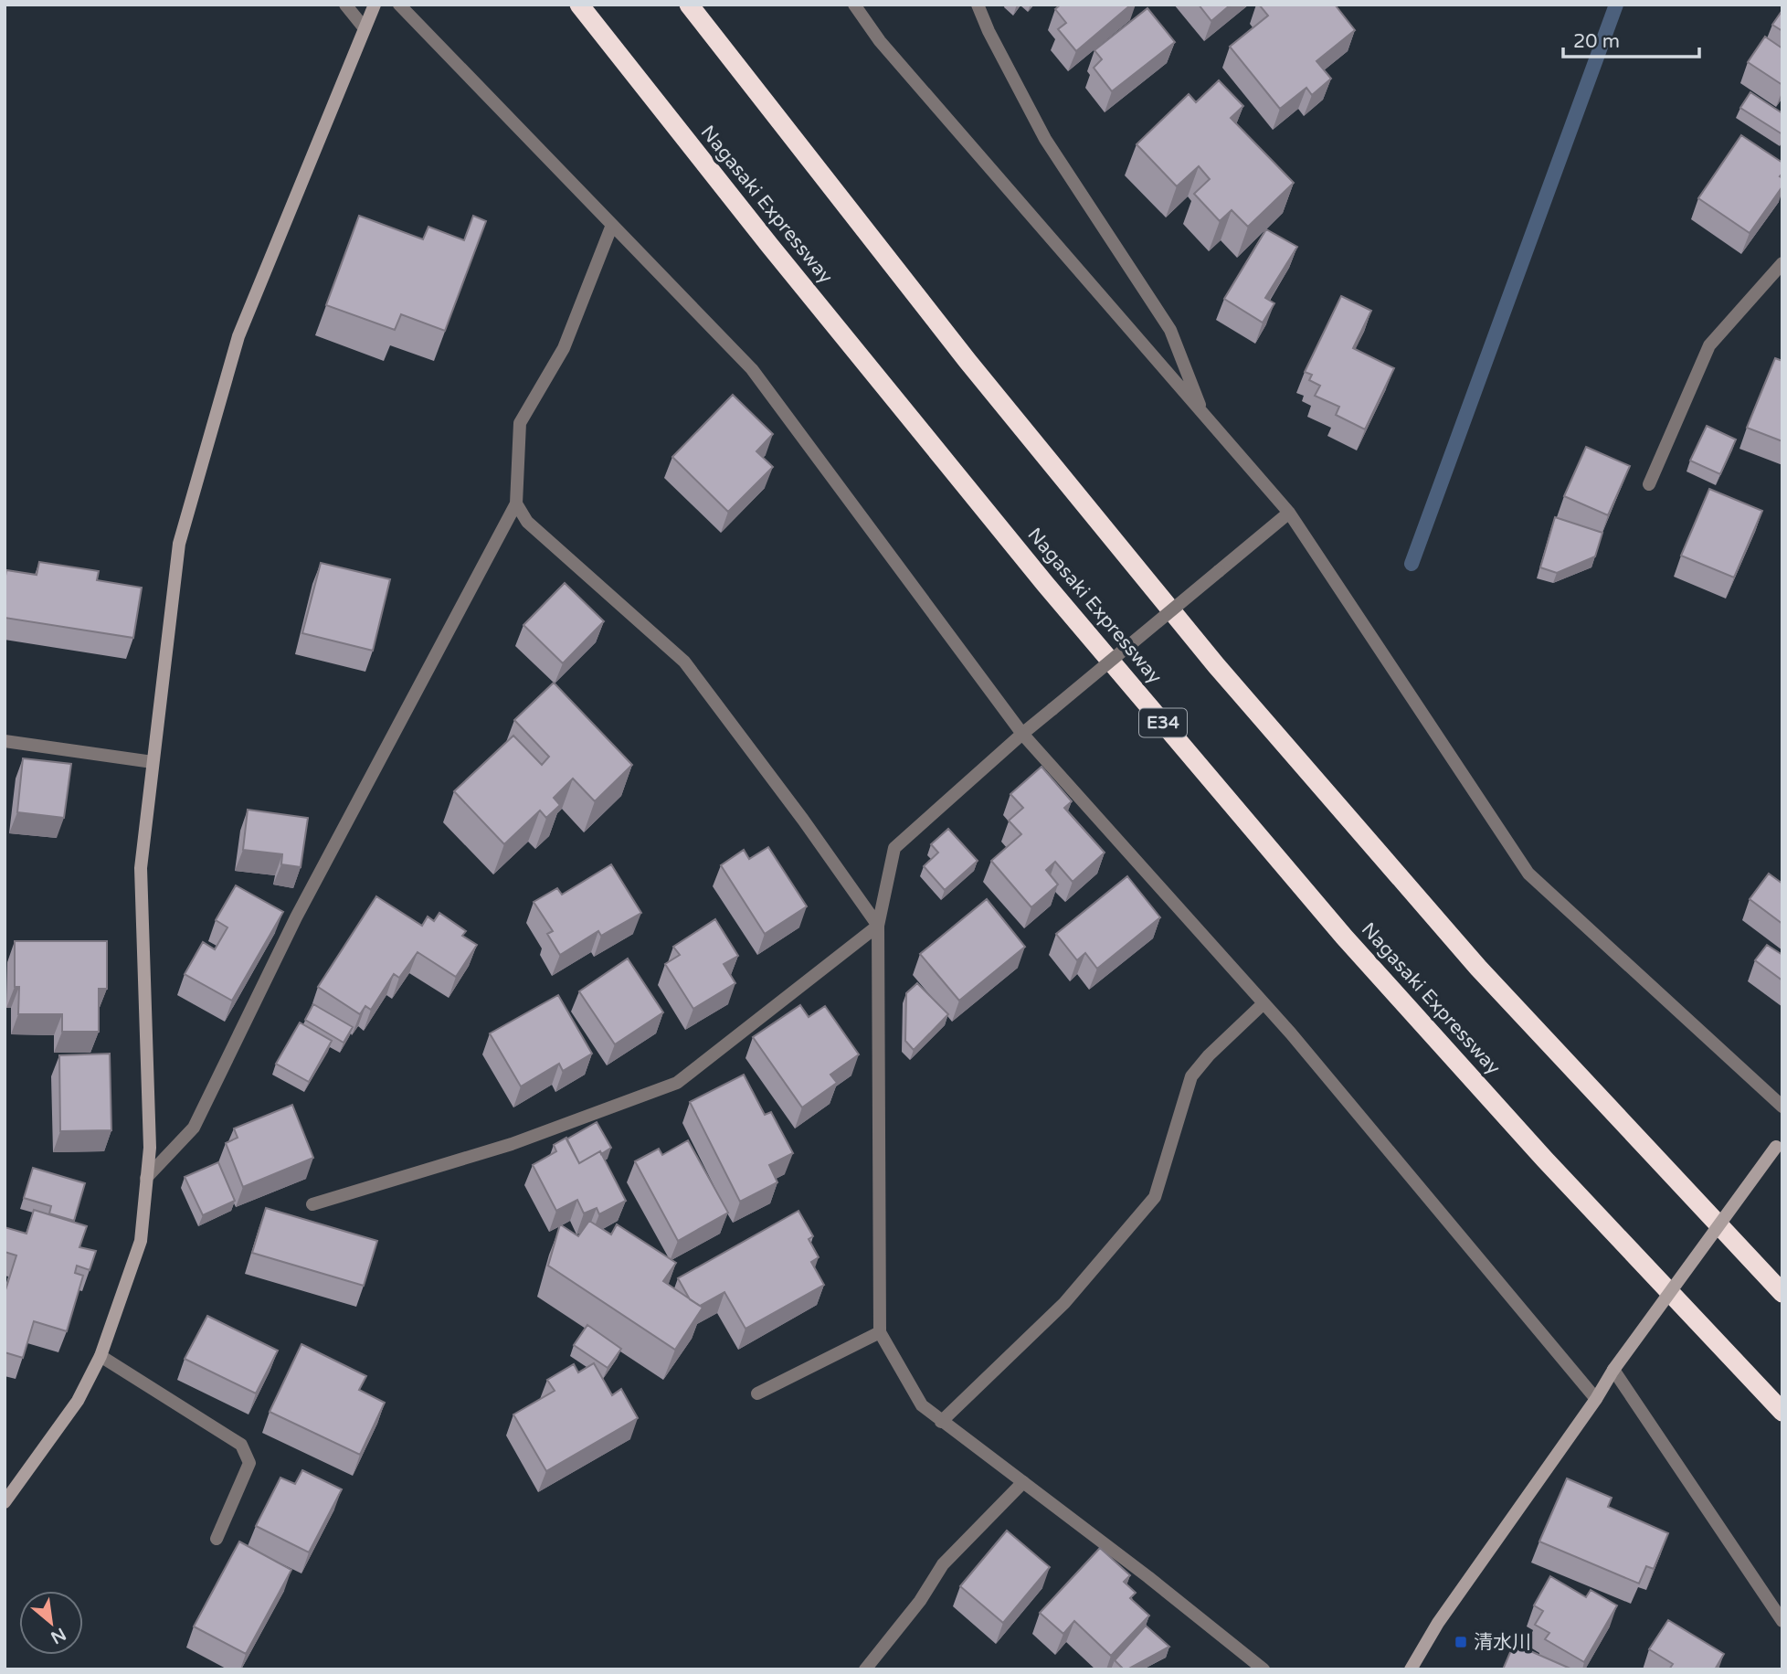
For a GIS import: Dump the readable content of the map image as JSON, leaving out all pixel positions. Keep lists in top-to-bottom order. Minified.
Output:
{"streets":{"highway":["Nagasaki Expressway","E34"]},"places":{"transit":["清水川"]},"scale_bar":"20 m","north":"bottom right"}
